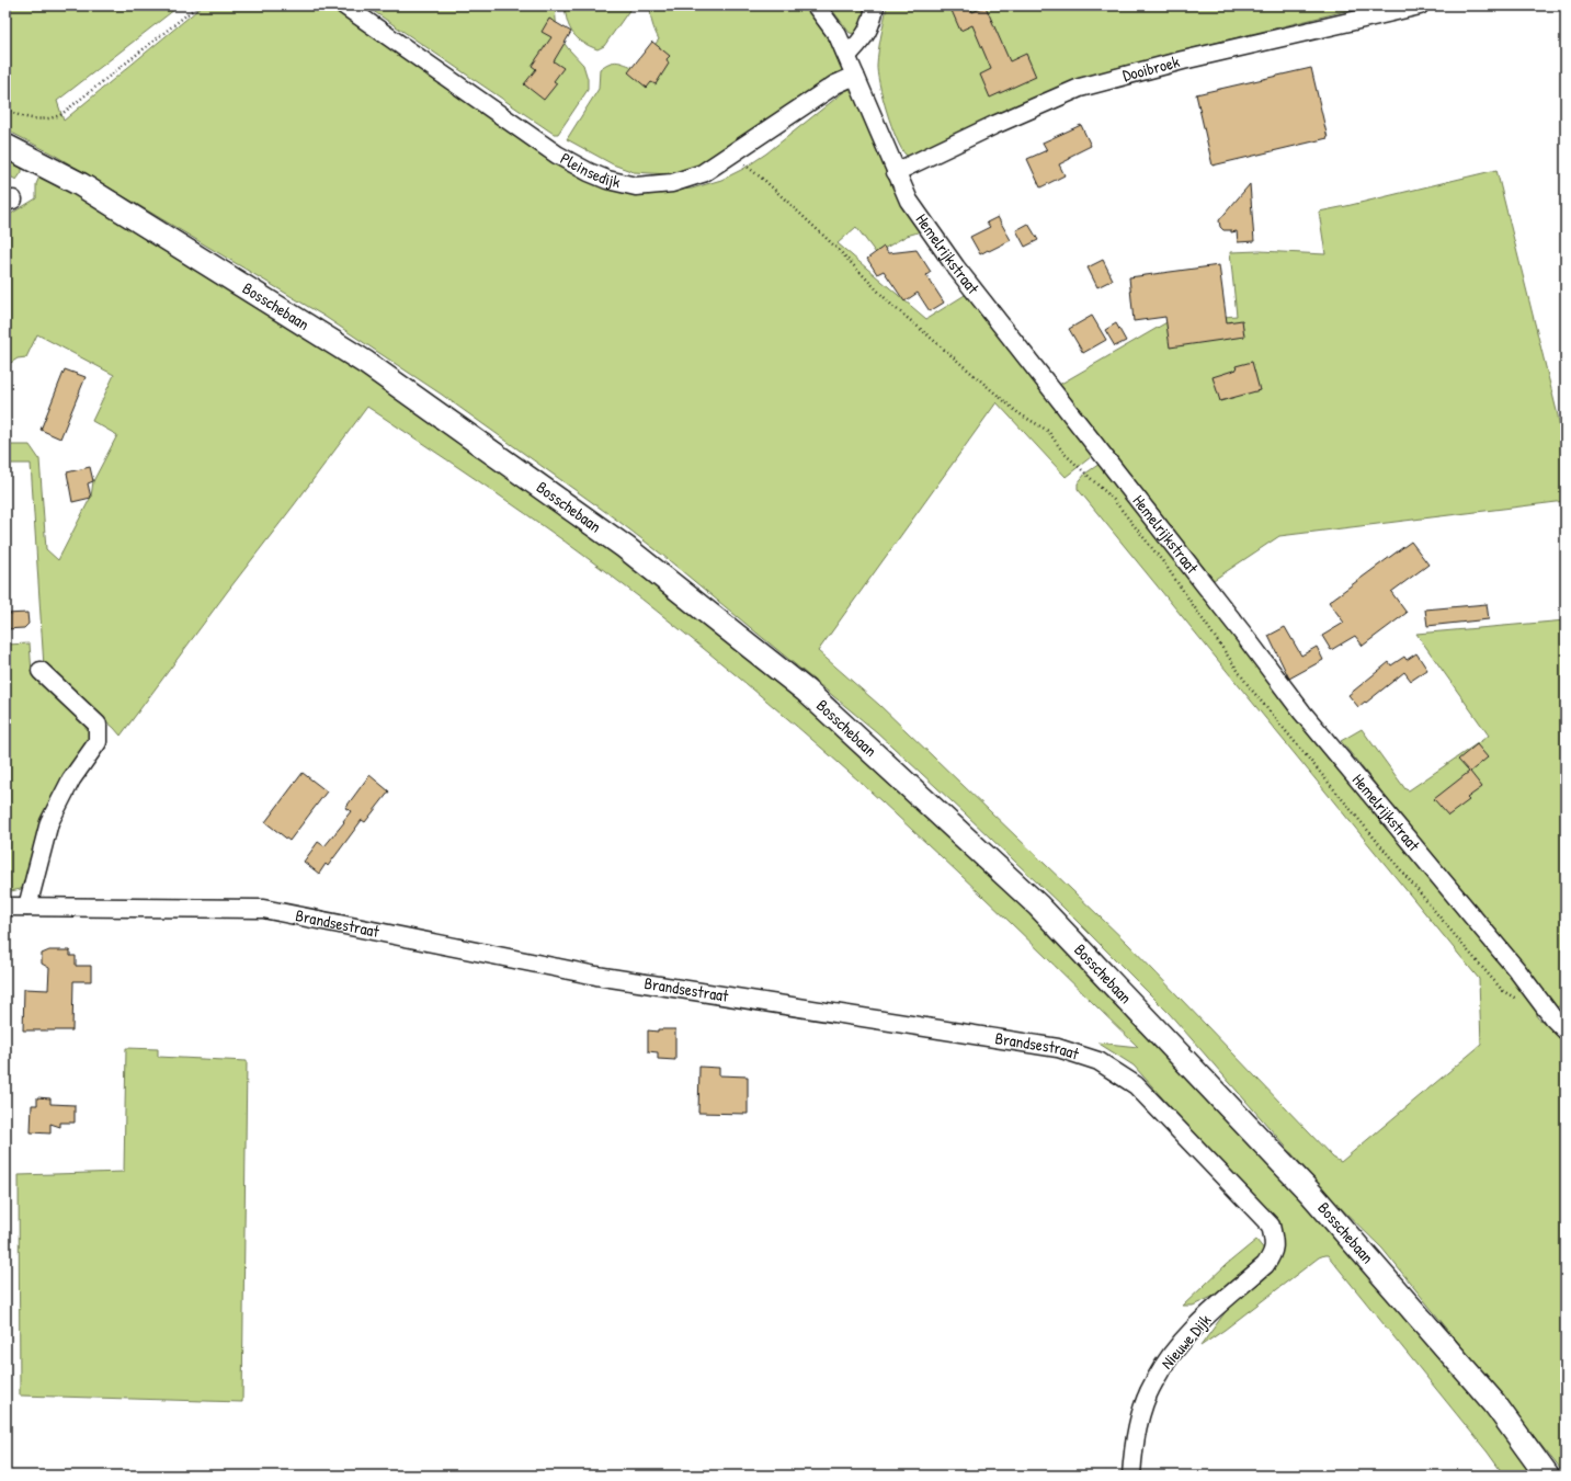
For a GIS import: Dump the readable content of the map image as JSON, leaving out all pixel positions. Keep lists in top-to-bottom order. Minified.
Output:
{"streets":{"main road":["Bosschebaan"],"street":["Dooibroek","Pleinsedijk","Hemelrijkstraat","Brandsestraat","Nieuwe Dijk"]},"crossings":[["Dooibroek","Hemelrijkstraat"],["Pleinsedijk","Hemelrijkstraat"],["Brandsestraat","Nieuwe Dijk"]]}
